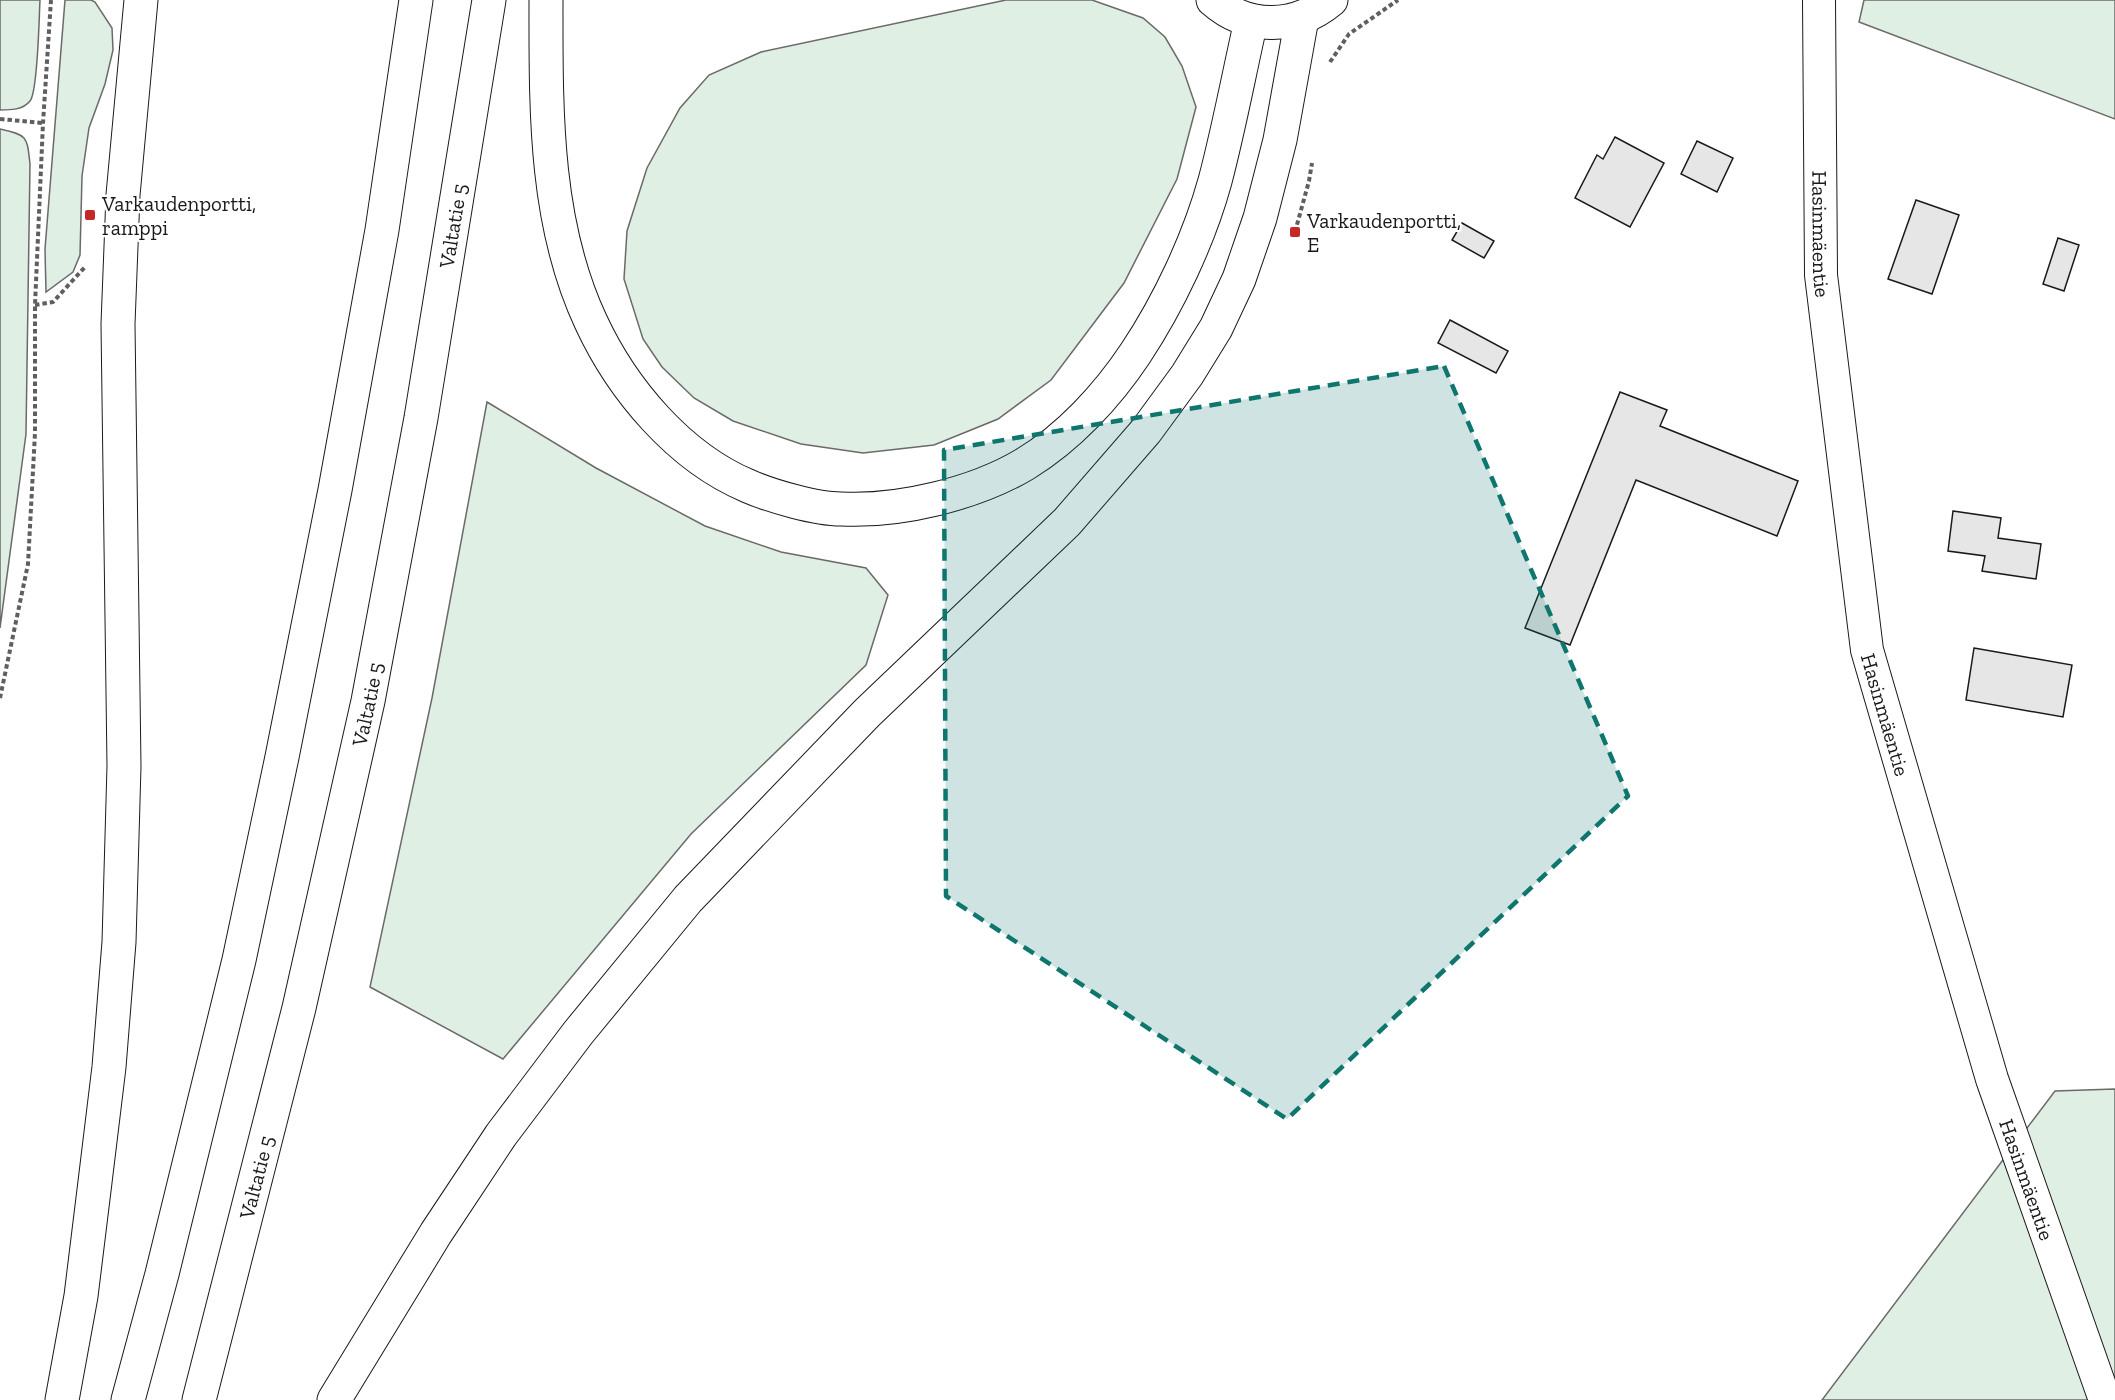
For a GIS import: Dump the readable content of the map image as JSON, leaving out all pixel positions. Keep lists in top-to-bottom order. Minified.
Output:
{"streets":{"main road":["Valtatie 5"],"street":["Hasinmäentie"]},"places":{"transit":["Varkaudenportti, ramppi","Varkaudenportti, E"]}}
